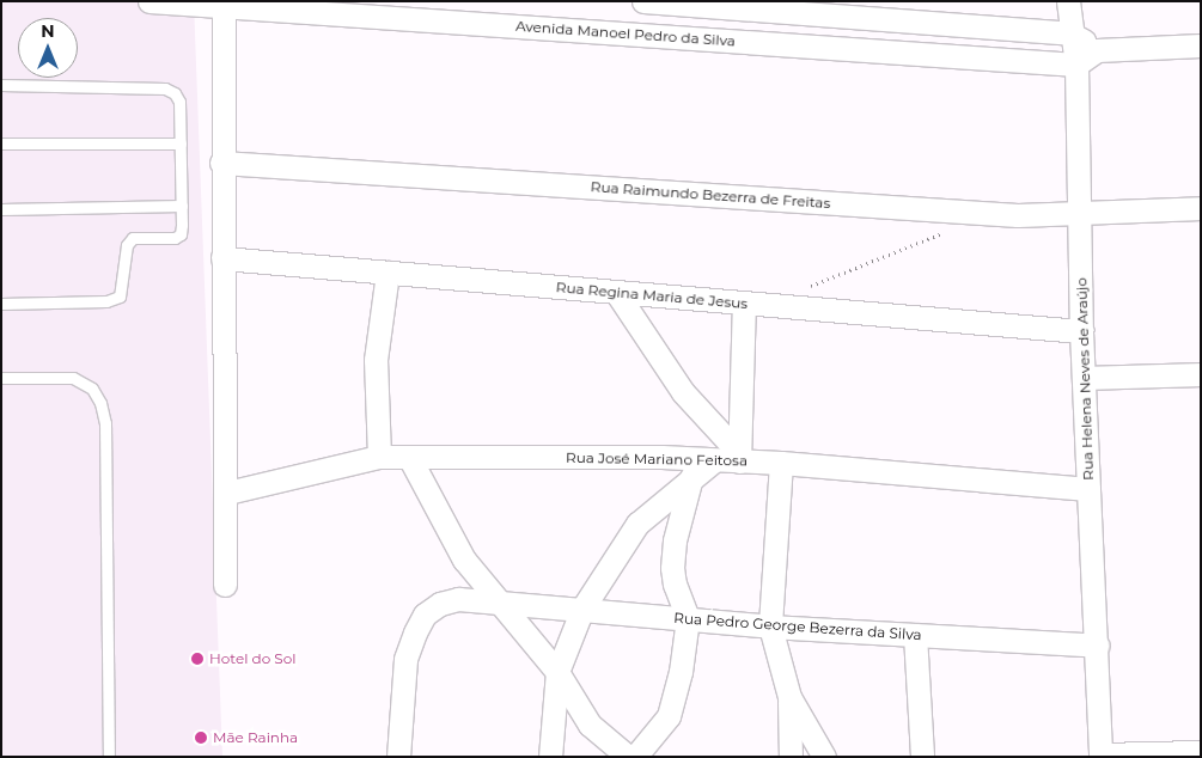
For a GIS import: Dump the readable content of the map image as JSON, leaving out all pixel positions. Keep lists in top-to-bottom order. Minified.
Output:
{"streets":{"street":["Avenida Manoel Pedro da Silva","Rua Raimundo Bezerra de Freitas","Rua Regina Maria de Jesus","Rua Helena Neves de Araújo","Rua José Mariano Feitosa","Rua Pedro George Bezerra da Silva"]},"crossings":[["Avenida Manoel Pedro da Silva","Rua Helena Neves de Araújo"],["Rua Raimundo Bezerra de Freitas","Rua Helena Neves de Araújo"],["Rua Regina Maria de Jesus","Rua Helena Neves de Araújo"],["Rua Helena Neves de Araújo","Rua José Mariano Feitosa"],["Rua Helena Neves de Araújo","Rua Pedro George Bezerra da Silva"]],"places":["Hotel do Sol","Mãe Rainha"],"north":"top"}
